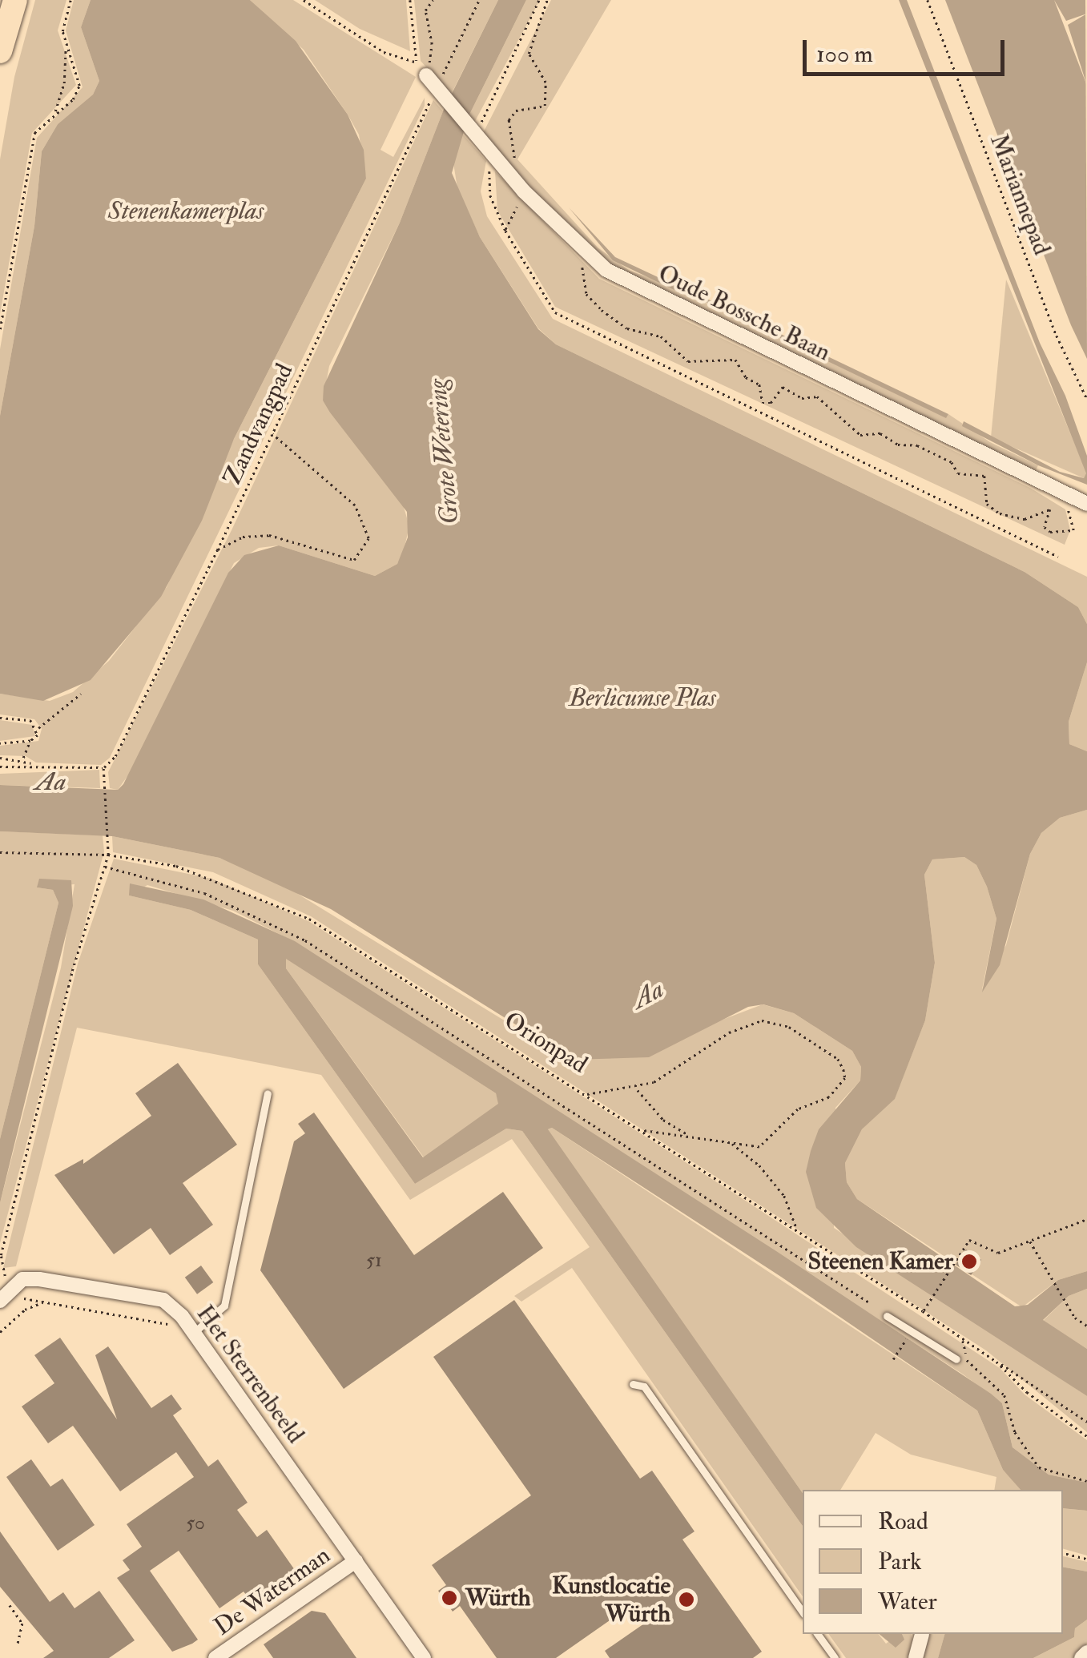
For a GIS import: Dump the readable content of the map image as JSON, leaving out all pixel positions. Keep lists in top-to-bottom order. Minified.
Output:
{"streets":{"street":["Oude Bossche Baan","Het Sterrenbeeld","De Waterman"],"path":["Mariannepad","Zandvangpad","Orionpad"]},"crossings":[["Oude Bossche Baan","Zandvangpad"],["Het Sterrenbeeld","De Waterman"]],"water":["Stenenkamerplas","Grote Wetering","Berlicumse Plas","Aa"],"places":["Steenen Kamer","Würth","Kunstlocatie Würth"],"house_numbers":["51","50"],"legend":["Road","Park","Water"],"scale_bar":"100 m"}
